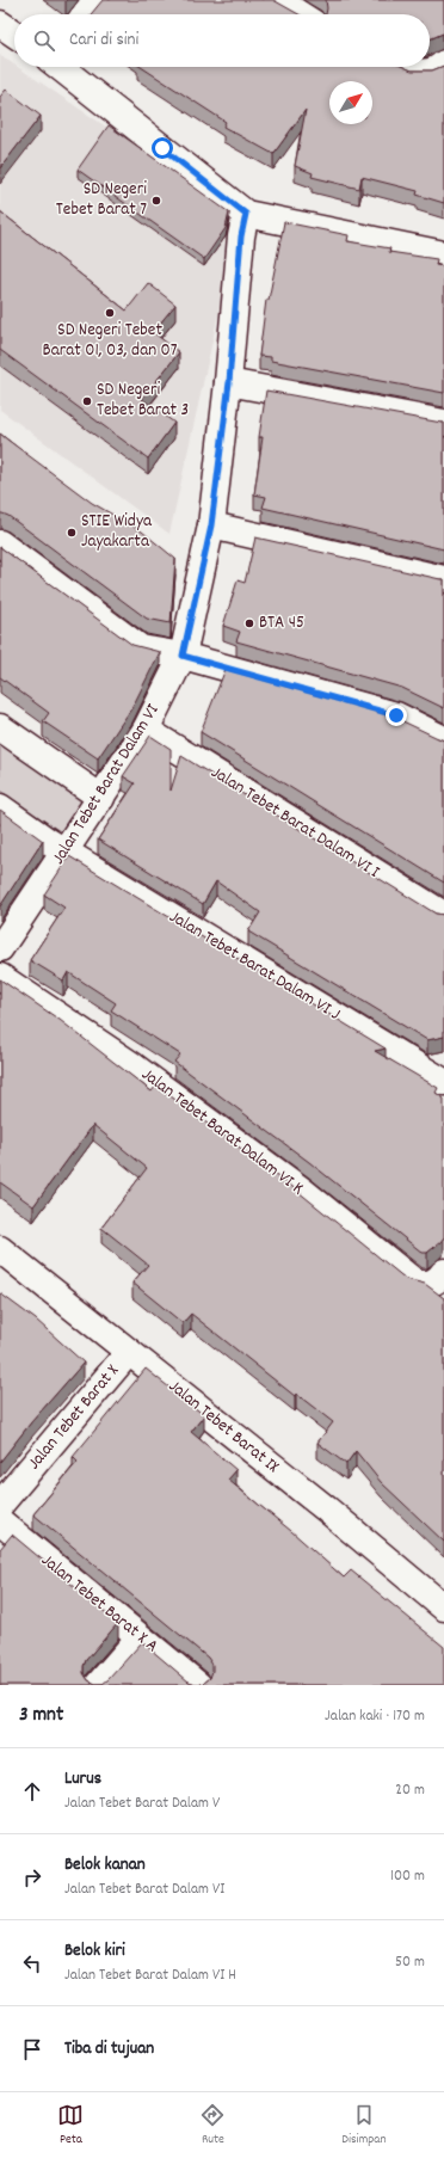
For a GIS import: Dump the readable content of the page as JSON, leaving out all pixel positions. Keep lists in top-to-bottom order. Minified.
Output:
{"streets":{"street":["Jalan Tebet Barat Dalam VI","Jalan Tebet Barat Dalam VI I","Jalan Tebet Barat Dalam VI J","Jalan Tebet Barat Dalam VI K","Jalan Tebet Barat X","Jalan Tebet Barat IX","Jalan Tebet Barat X A"]},"crossings":[["Jalan Tebet Barat Dalam VI","Jalan Tebet Barat Dalam VI I"],["Jalan Tebet Barat Dalam VI","Jalan Tebet Barat Dalam VI J"],["Jalan Tebet Barat X","Jalan Tebet Barat IX"]],"places":["SD Negeri Tebet Barat 7","SD Negeri Tebet Barat 01, 03, dan 07","SD Negeri Tebet Barat 3","STIE Widya Jayakarta","BTA 45"],"north":"top right","page":{"search":"Cari di sini","heading":["3 mnt","Jalan kaki · 170 m"],"list":[["Lurus","Jalan Tebet Barat Dalam V","20 m"],["Belok kanan","Jalan Tebet Barat Dalam VI","100 m"],["Belok kiri","Jalan Tebet Barat Dalam VI H","50 m"],"Tiba di tujuan"],"nav":["Peta","Rute","Disimpan"]}}
